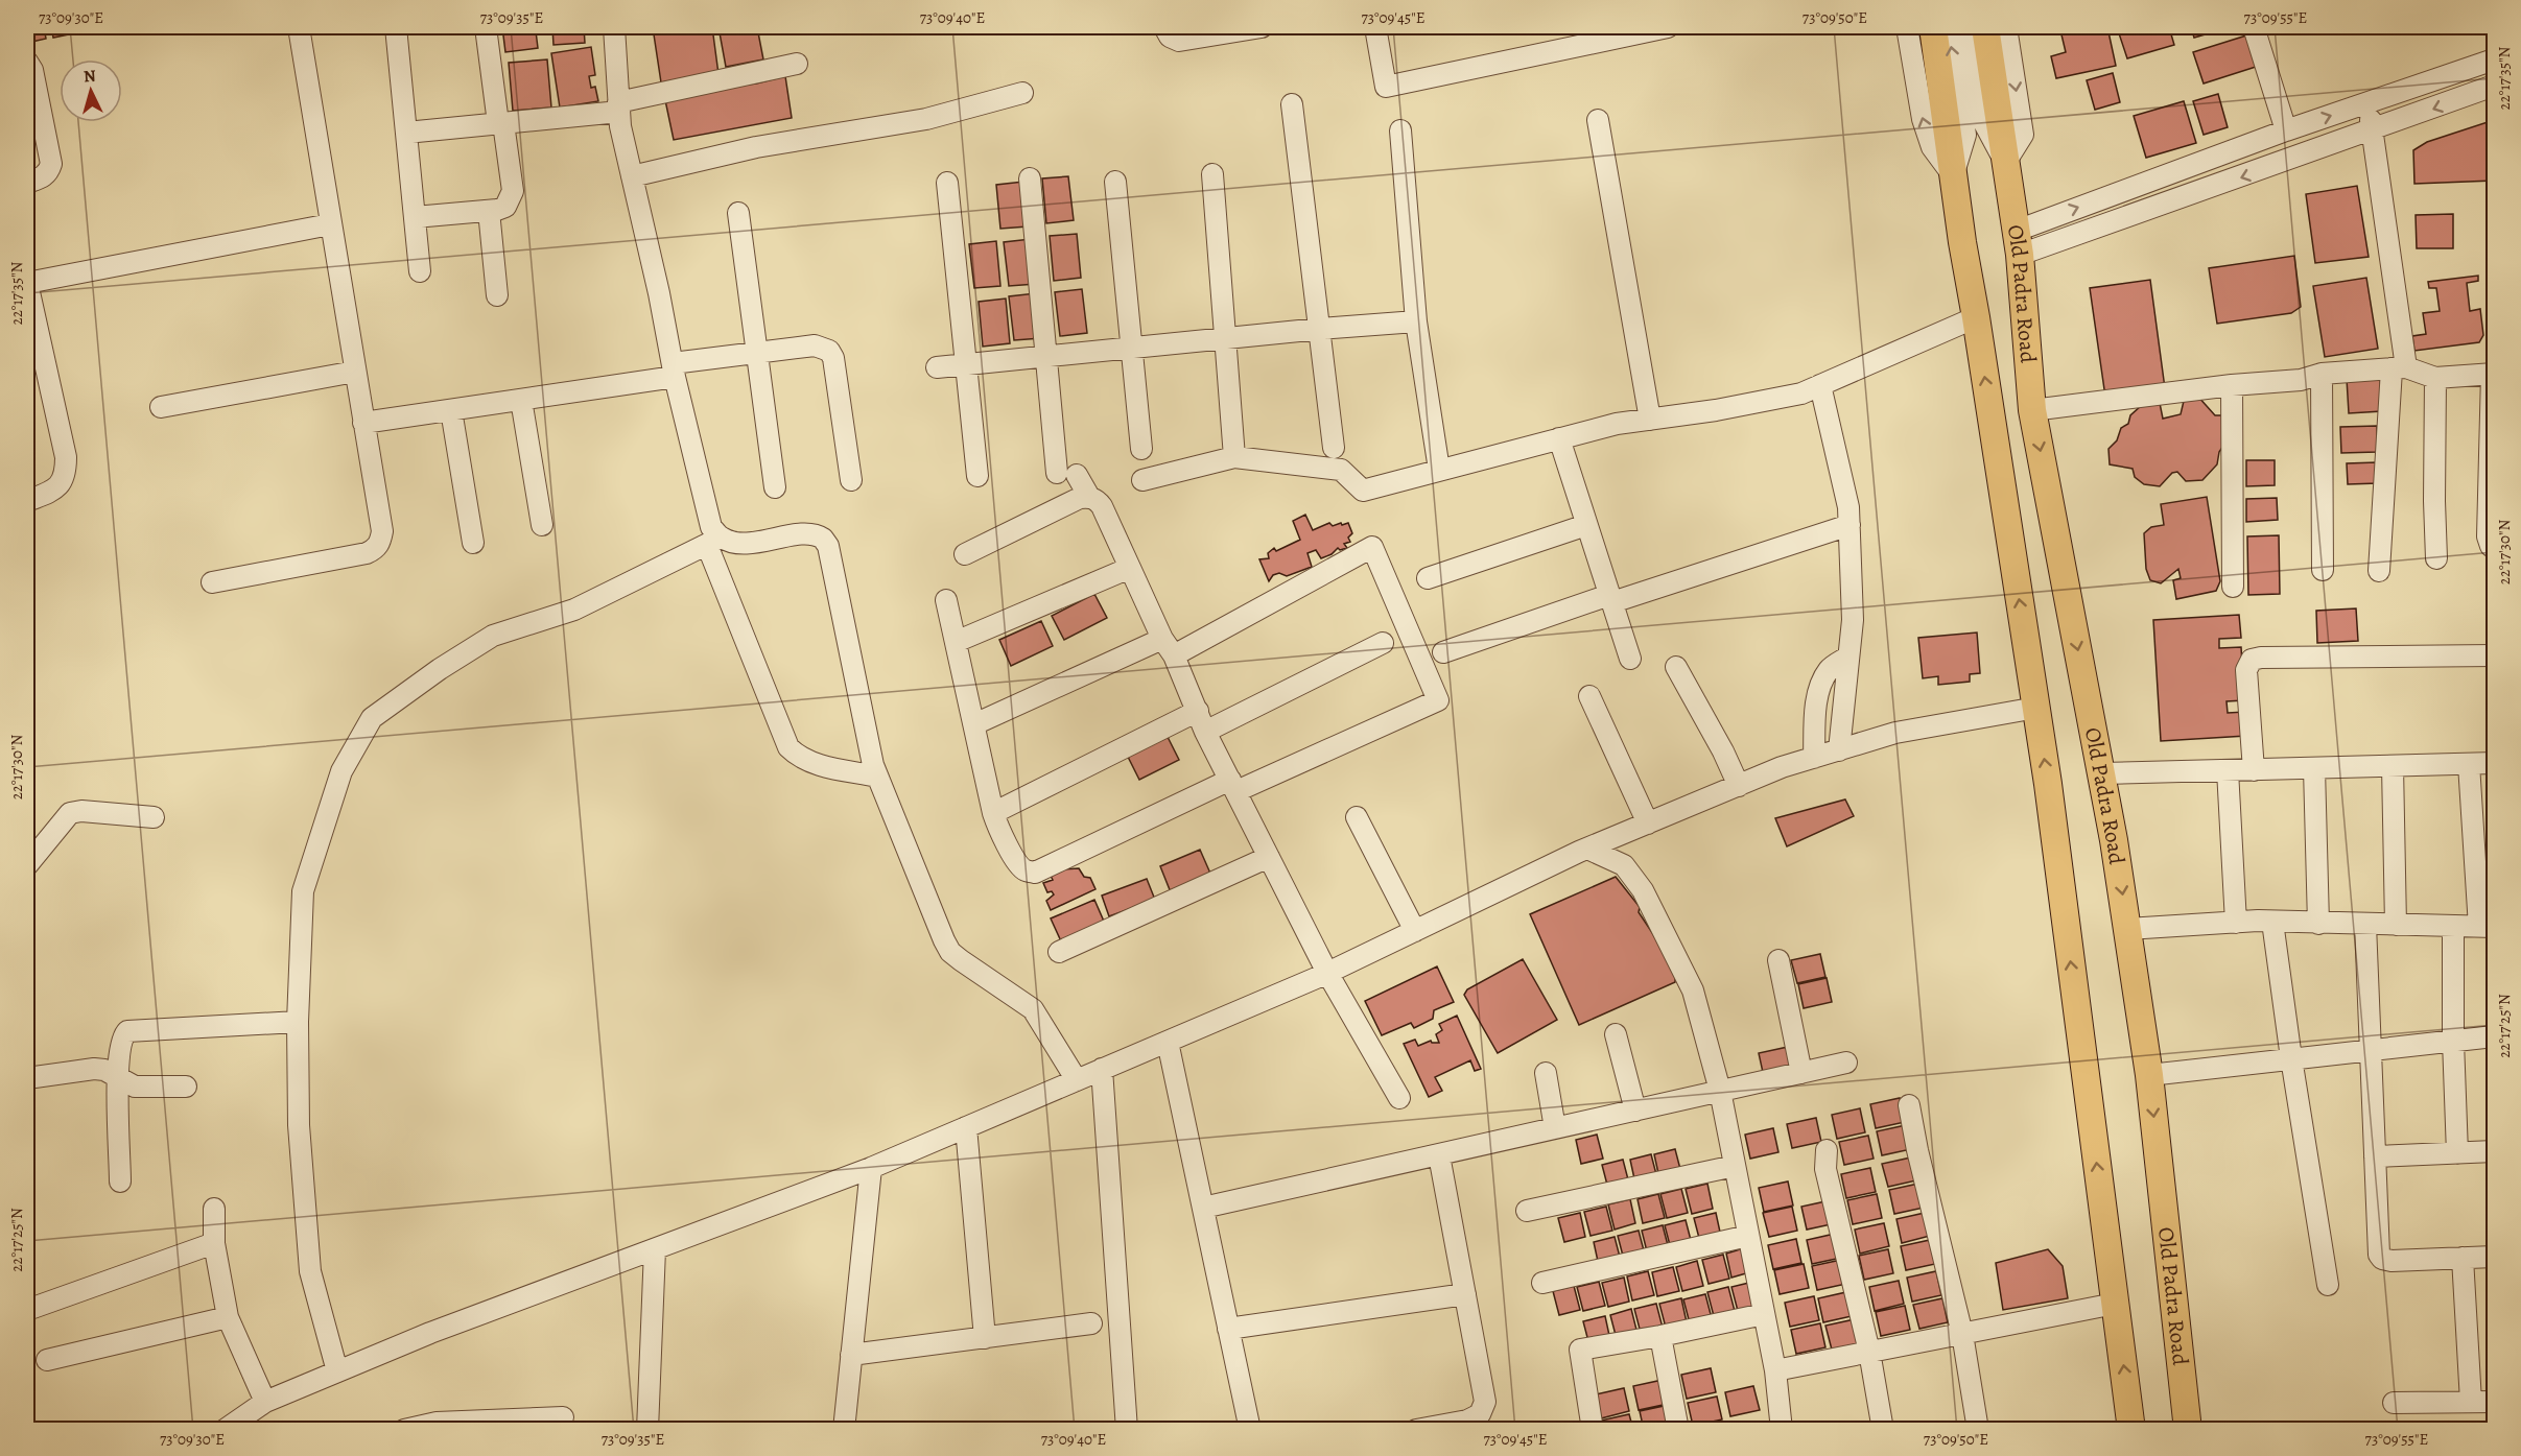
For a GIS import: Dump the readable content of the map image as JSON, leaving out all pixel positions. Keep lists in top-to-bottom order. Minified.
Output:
{"streets":{"main road":["Old Padra Road"]},"north":"top","coordinates":["73°09'30\"E","73°09'35\"E","73°09'40\"E","73°09'45\"E","73°09'50\"E","73°09'55\"E","22°17'35\"N","22°17'30\"N","22°17'25\"N"]}
